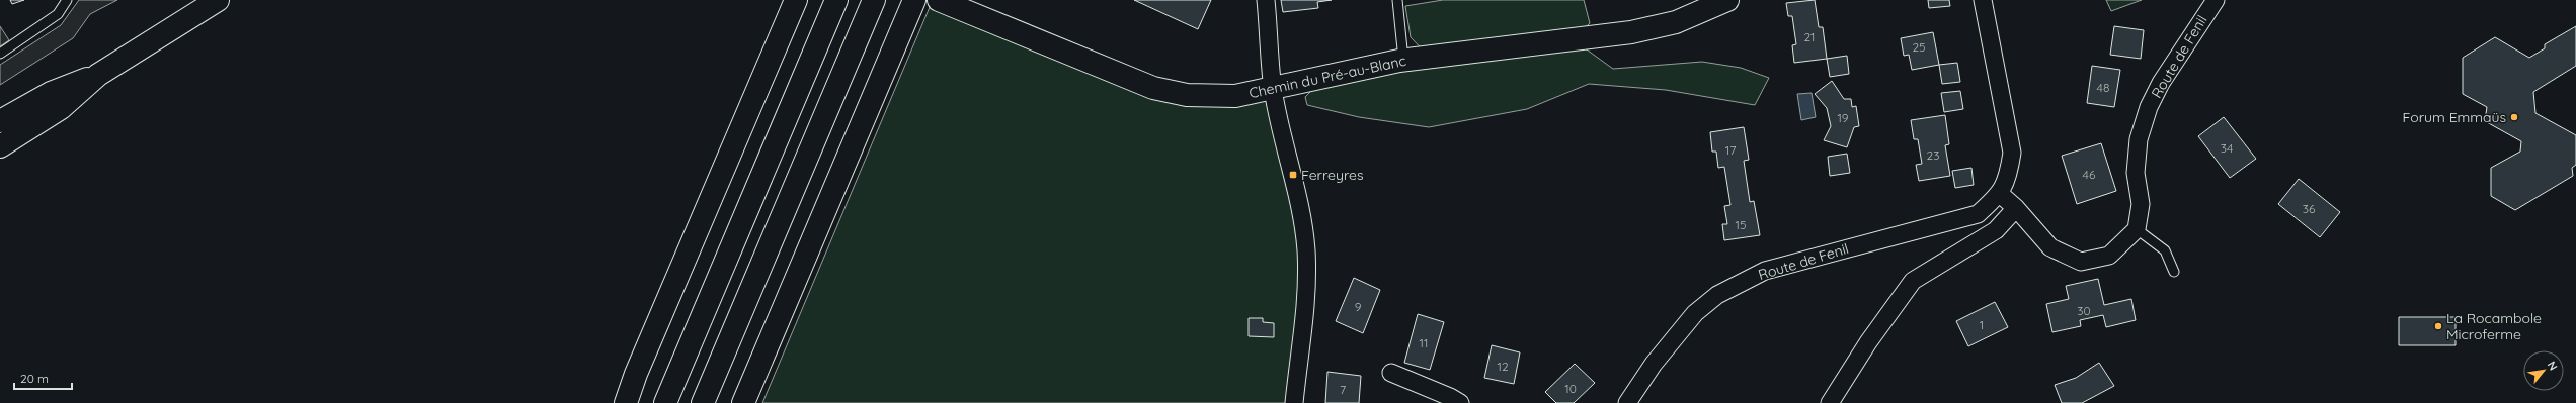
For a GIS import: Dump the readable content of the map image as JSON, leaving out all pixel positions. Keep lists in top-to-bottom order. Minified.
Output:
{"streets":{"main road":["Chemin du Pré-au-Blanc"],"street":["Route de Fenil"]},"places":{"other":["Forum Emmaüs","La Rocambole Microferme"],"transit":["Ferreyres"]},"house_numbers":["21","25","48","19","34","17","23","46","36","15","9","30","1","11","12","10","7"],"scale_bar":"20 m","north":"top right"}
